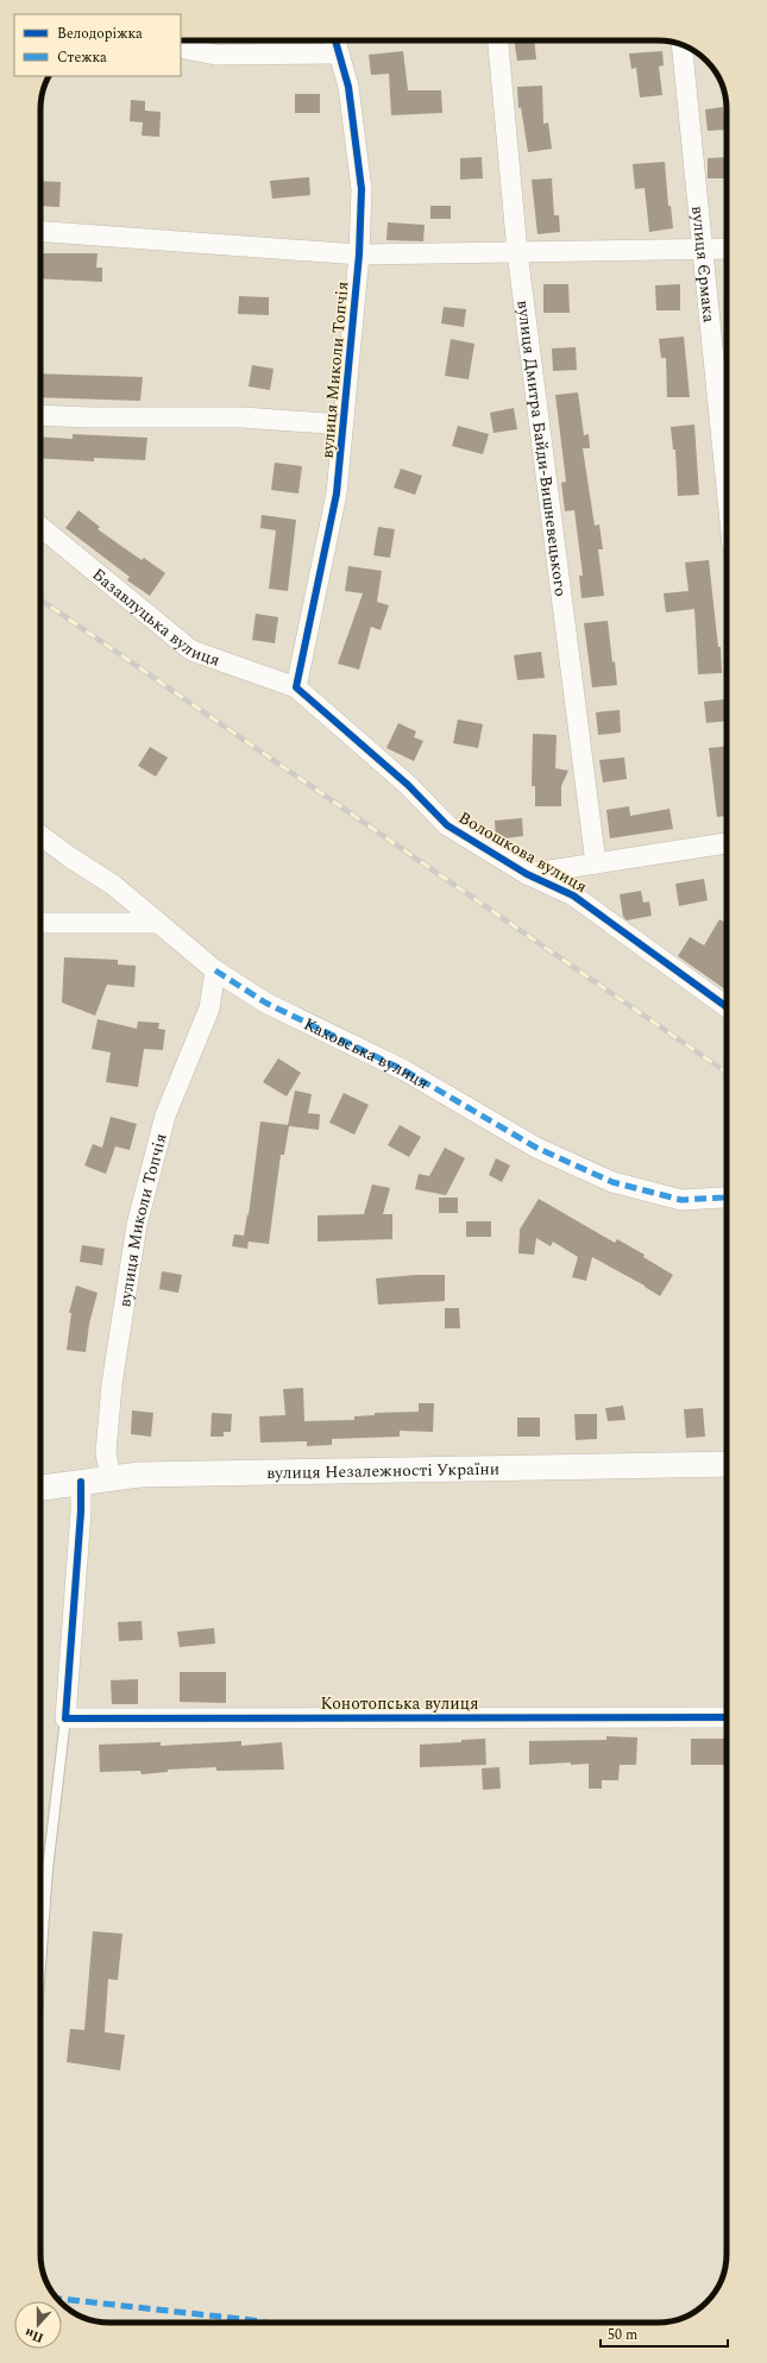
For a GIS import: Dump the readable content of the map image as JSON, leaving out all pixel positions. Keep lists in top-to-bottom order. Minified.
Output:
{"streets":{"street":["вулиця Єрмака","вулиця Миколи Топчія","вулиця Дмитра Байди-Вишневецького","Базавлуцька вулиця","Волошкова вулиця","Каховська вулиця","вулиця Незалежності України","Конотопська вулиця"]},"crossings":[["вулиця Миколи Топчія","Базавлуцька вулиця"],["вулиця Миколи Топчія","Волошкова вулиця"],["вулиця Миколи Топчія","Каховська вулиця"],["вулиця Миколи Топчія","вулиця Незалежності України"],["Базавлуцька вулиця","Волошкова вулиця"]],"legend":["Велодоріжка","Стежка"],"scale_bar":"50 m","north":"bottom"}
